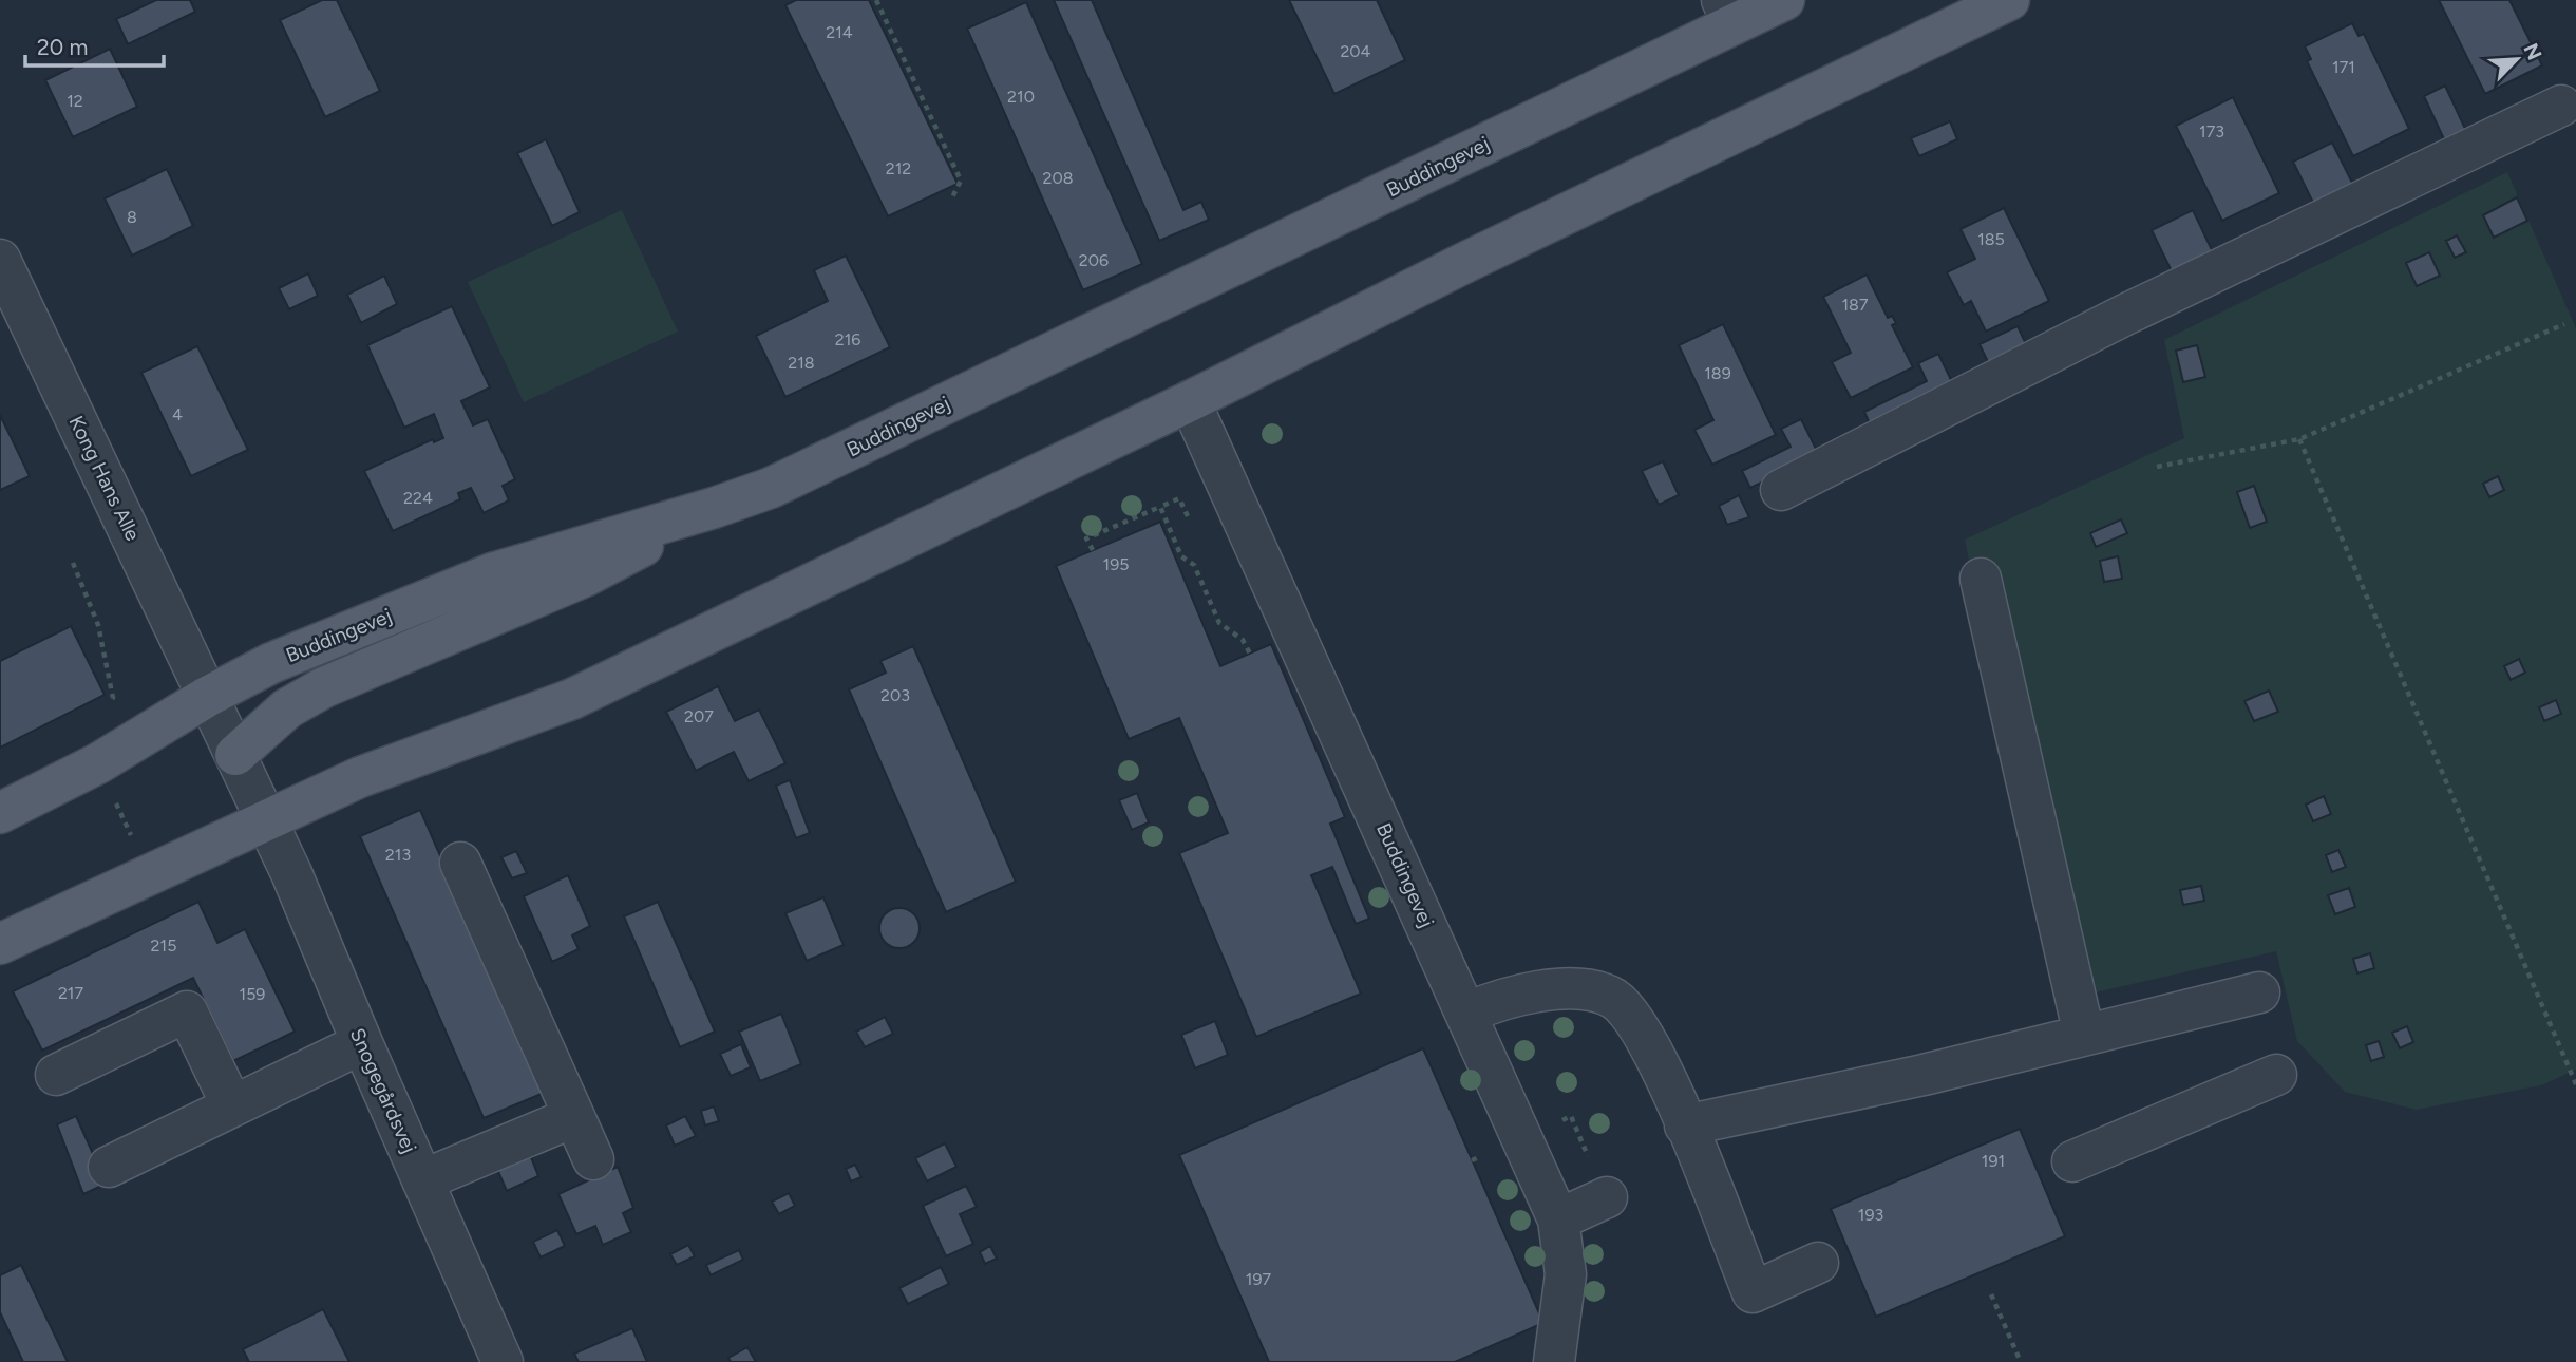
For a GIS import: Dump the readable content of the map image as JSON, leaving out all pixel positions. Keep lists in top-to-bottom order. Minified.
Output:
{"streets":{"main road":["Buddingevej"],"street":["Kong Hans Alle","Snogegårdsvej"]},"crossings":[["Buddingevej","Kong Hans Alle"],["Kong Hans Alle","Snogegårdsvej"]],"house_numbers":["214","204","171","210","12","173","212","208","8","185","206","187","216","218","189","4","224","195","203","207","213","215","217","159","191","193","197"],"scale_bar":"20 m","north":"top right"}
